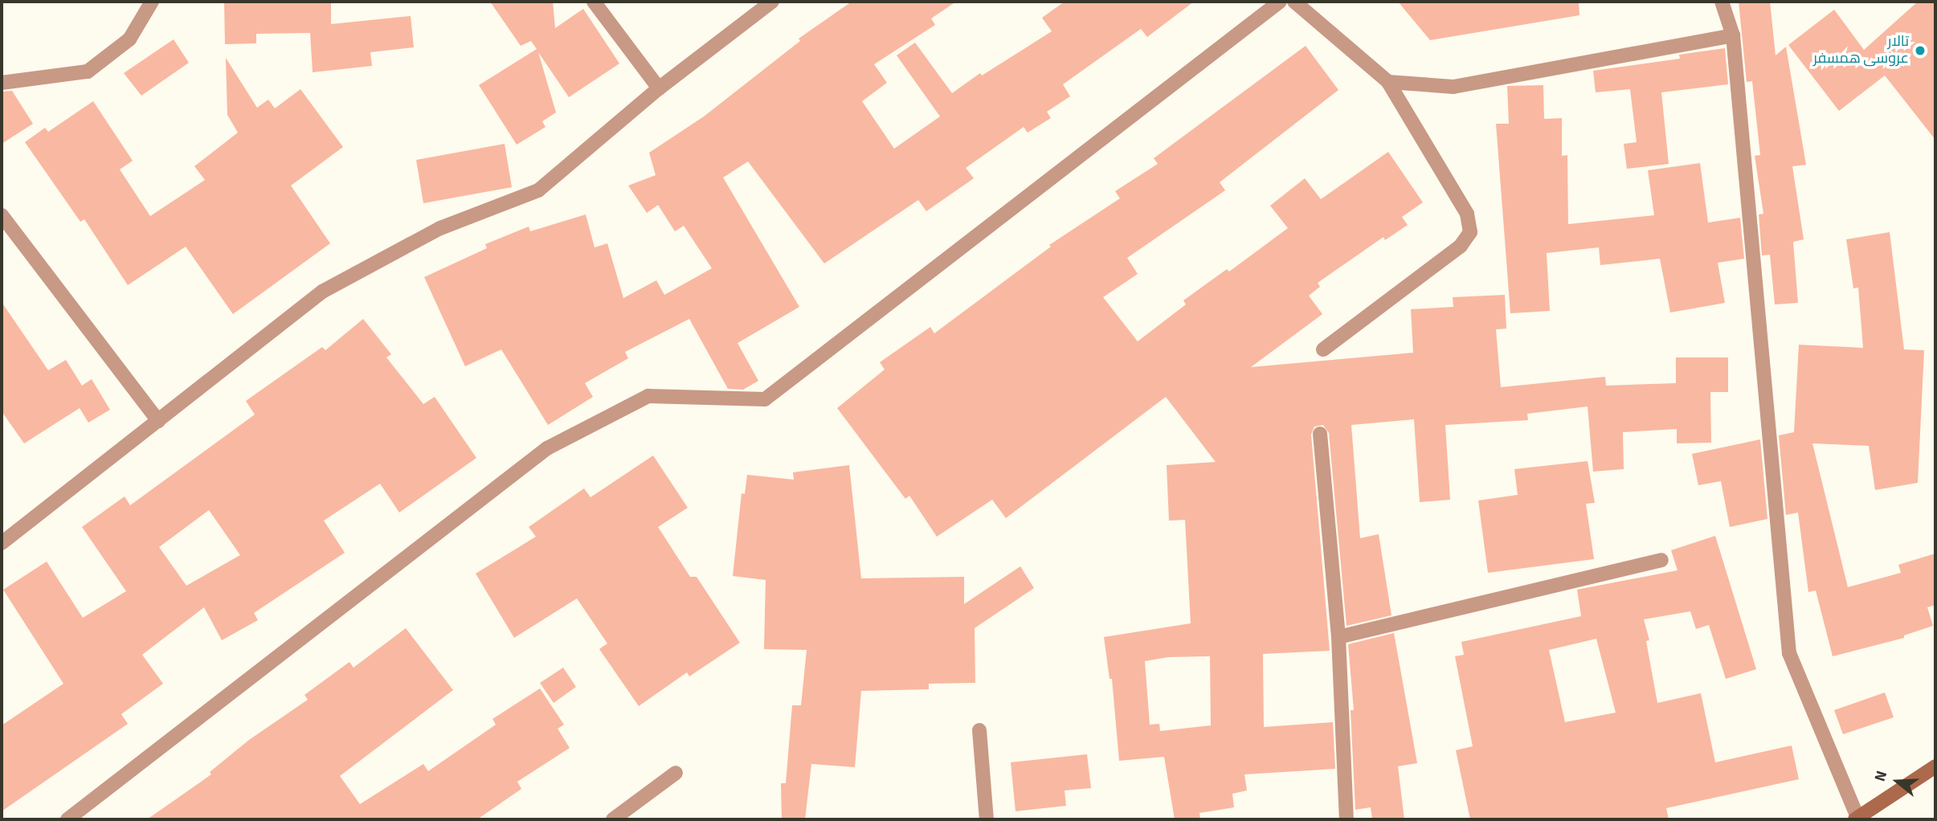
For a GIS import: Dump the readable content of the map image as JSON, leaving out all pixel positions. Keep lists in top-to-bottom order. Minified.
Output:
{"places":["تالار عروسی همسفر"],"north":"left"}
